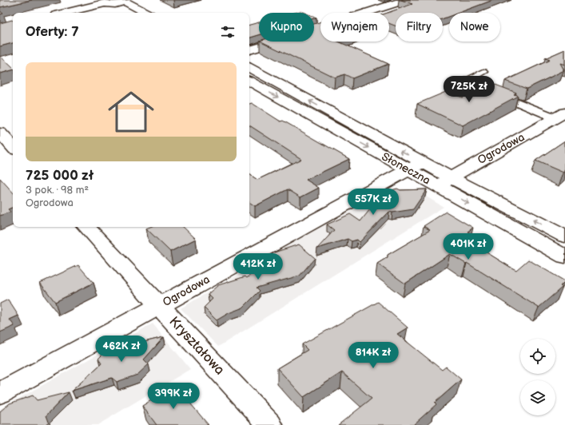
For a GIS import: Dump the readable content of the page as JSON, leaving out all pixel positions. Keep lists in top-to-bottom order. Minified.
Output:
{"streets":{"street":["Ogrodowa","Słoneczna","Kryształowa"]},"crossings":[["Ogrodowa","Słoneczna"],["Ogrodowa","Kryształowa"]],"page":{"chip":["Kupno","Wynajem","Filtry","Nowe"],"heading":"Oferty: 7","list":[{"name":"725 000 zł","note":"3 pok. · 98 m² · Ogrodowa"}],"price":["725K zł","557K zł","401K zł","412K zł","462K zł","814K zł","399K zł"]}}
